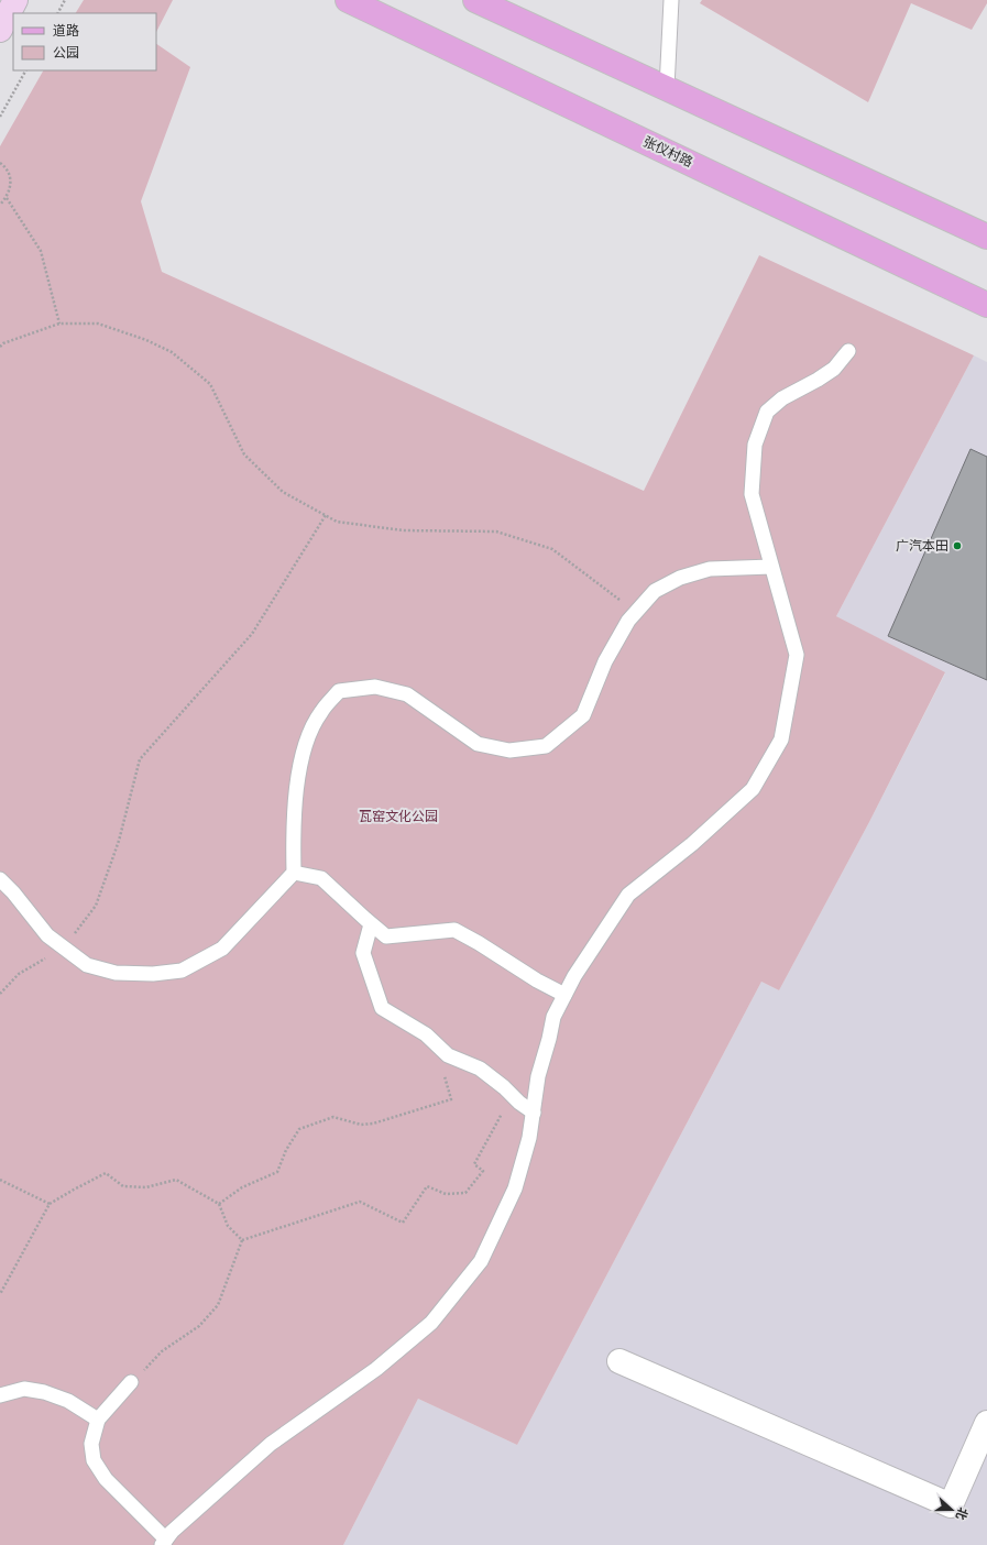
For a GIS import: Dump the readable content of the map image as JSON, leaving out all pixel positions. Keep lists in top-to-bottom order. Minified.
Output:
{"streets":{"main road":["张仪村路"]},"parks":["瓦窑文化公园"],"places":["广汽本田"],"legend":["道路","公园"],"north":"right"}
